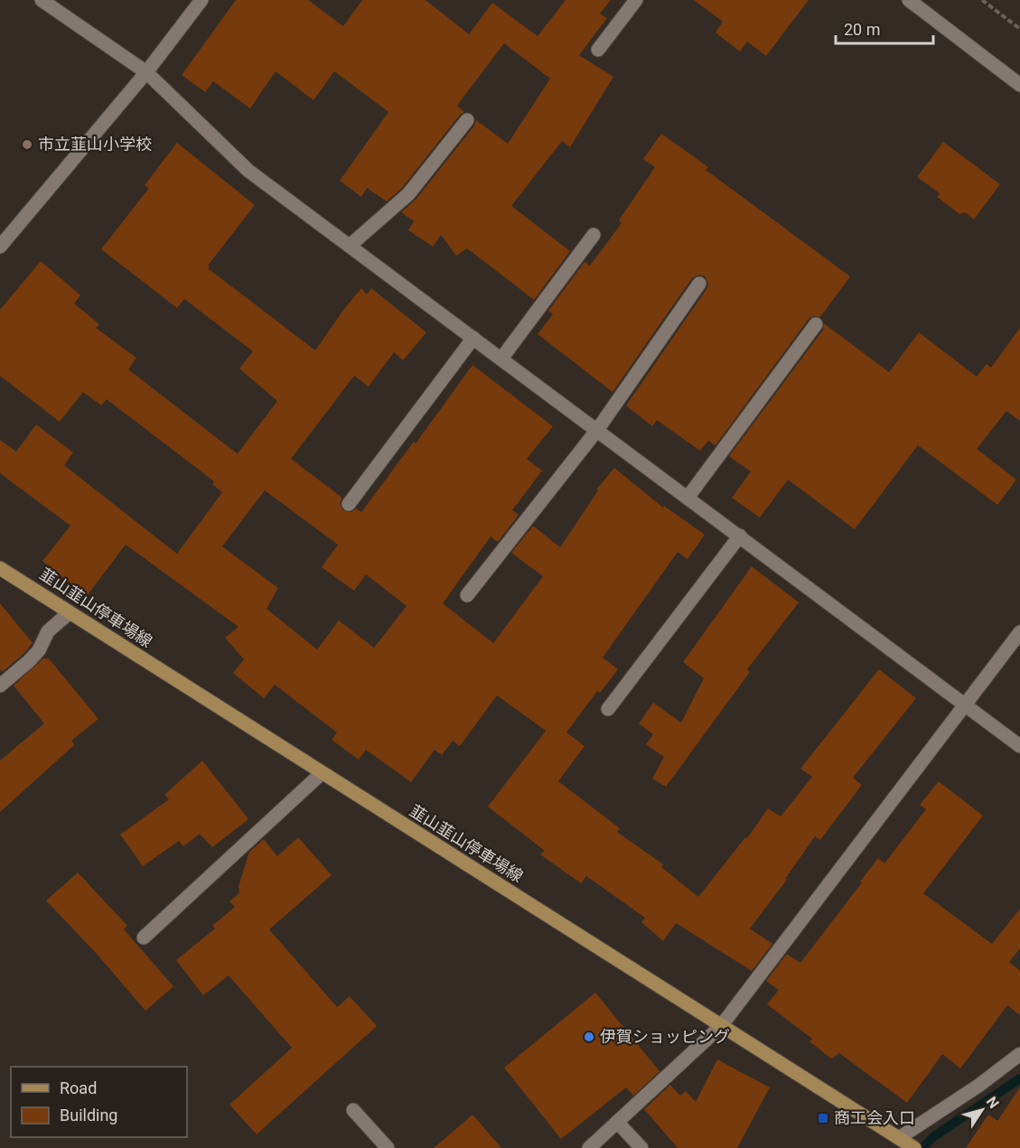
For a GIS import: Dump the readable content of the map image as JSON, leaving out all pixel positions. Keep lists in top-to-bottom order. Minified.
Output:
{"streets":{"main road":["韮山韮山停車場線"]},"places":{"other":["市立韮山小学校","伊賀ショッピング"],"transit":["商工会入口"]},"legend":["Road","Building"],"scale_bar":"20 m","north":"top right"}
